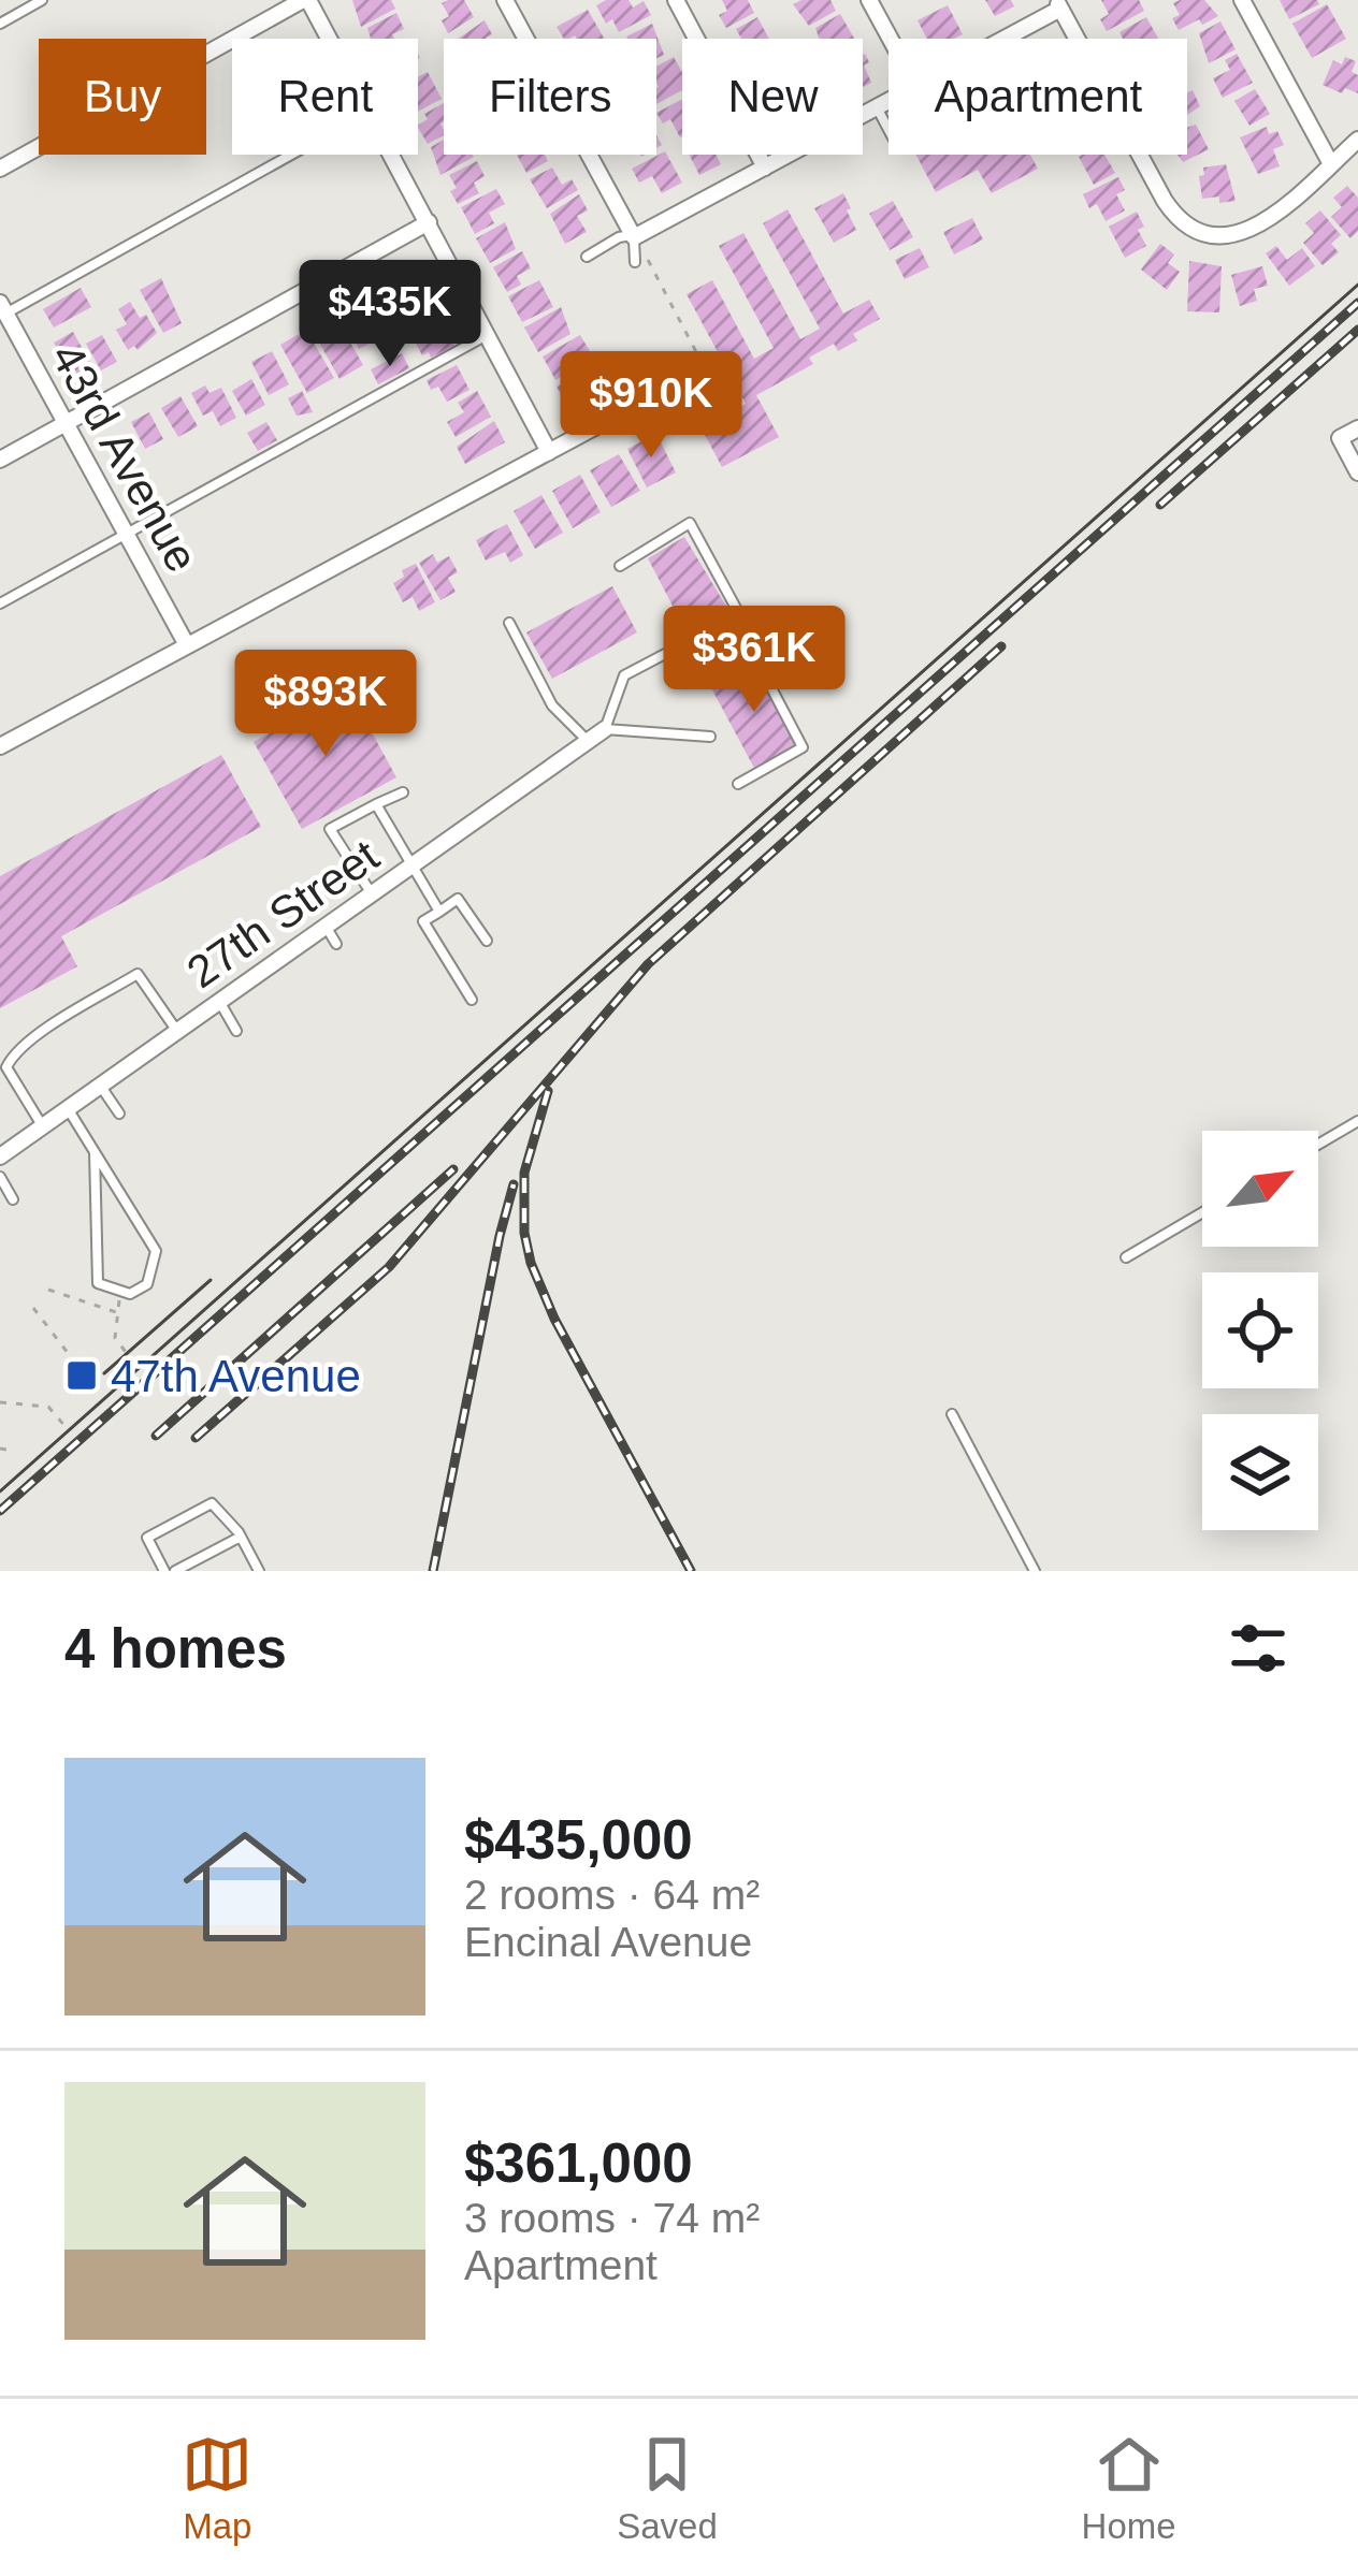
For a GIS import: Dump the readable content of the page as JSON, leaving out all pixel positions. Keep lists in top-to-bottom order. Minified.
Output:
{"streets":{"street":["43rd Avenue","27th Street"]},"places":{"transit":["47th Avenue"]},"north":"top right","page":{"chip":["Buy","Rent","Filters","New","Apartment"],"price":["$435K","$910K","$361K","$893K"],"heading":"4 homes","list":[{"name":"$435,000","note":"2 rooms · 64 m² · Encinal Avenue"},{"name":"$361,000","note":"3 rooms · 74 m² · Apartment"}],"tabs":["Map","Saved","Home"]}}
